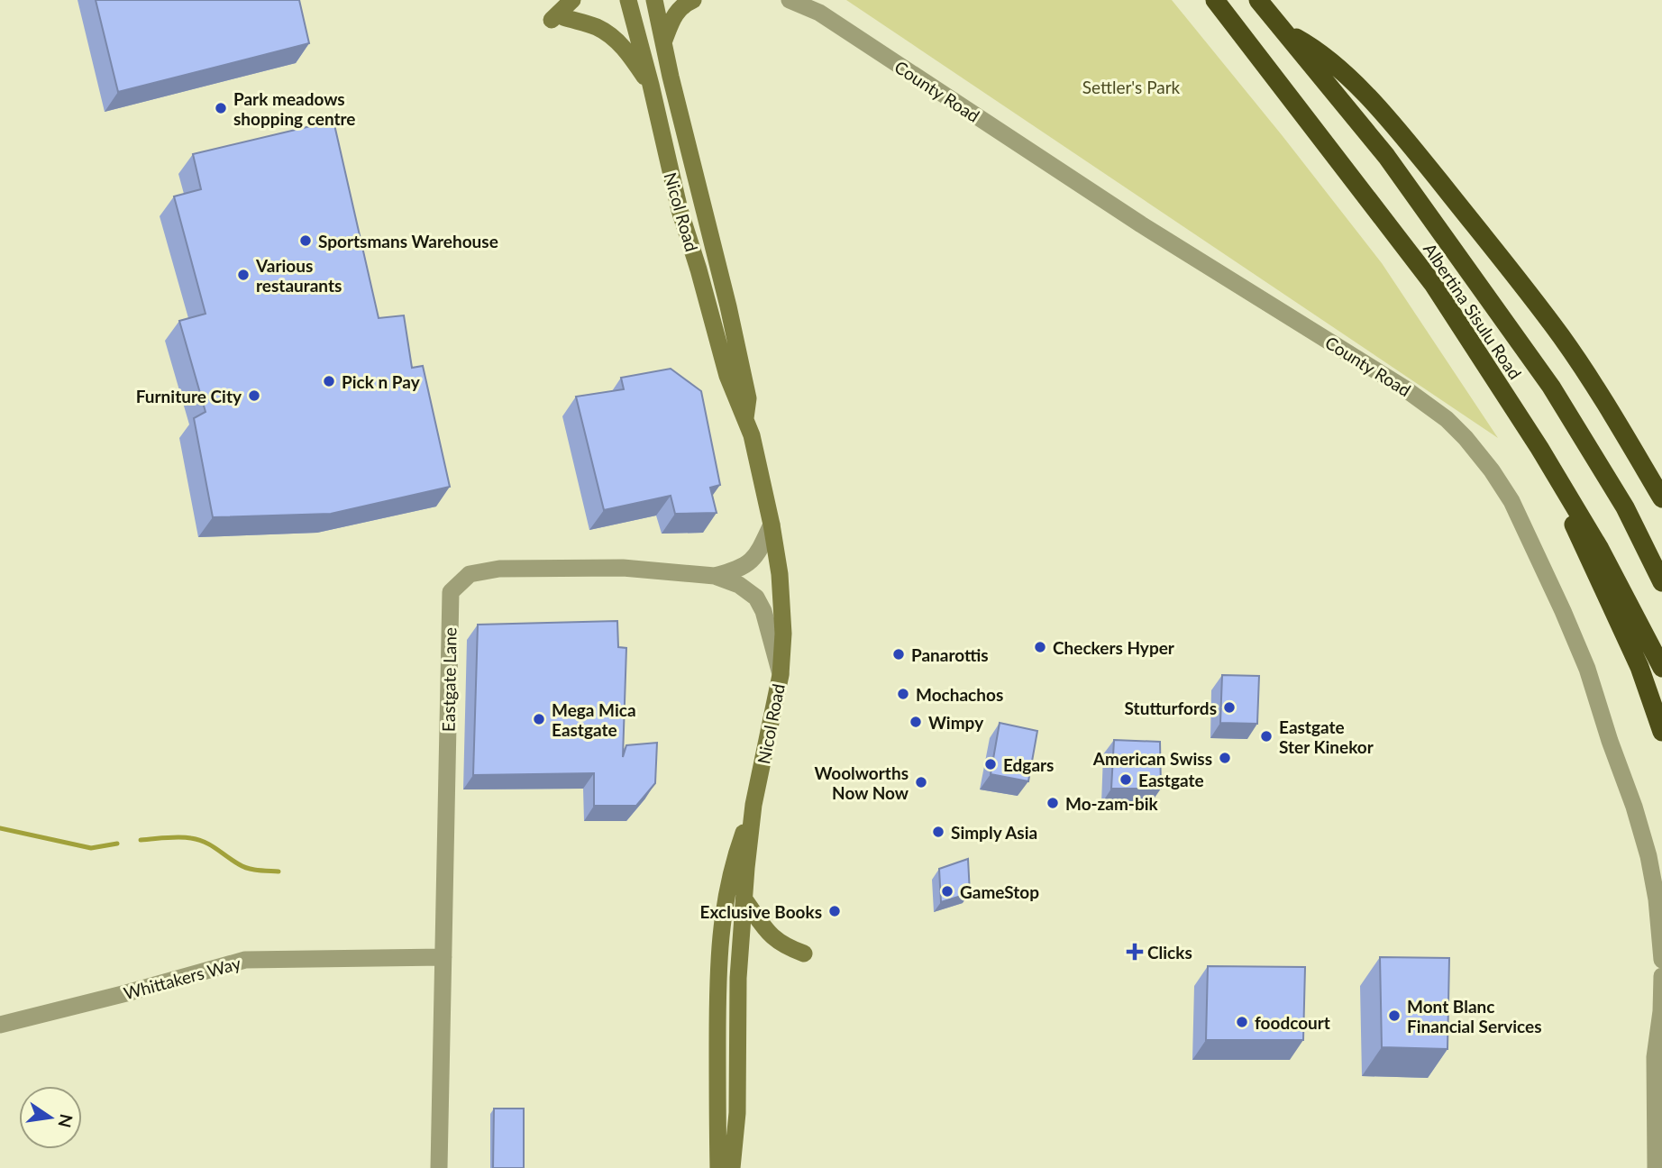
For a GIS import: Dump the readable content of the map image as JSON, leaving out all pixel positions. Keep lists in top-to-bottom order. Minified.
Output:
{"streets":{"highway":["Albertina Sisulu Road"],"main road":["Nicol Road"],"street":["County Road","Eastgate Lane","Whittakers Way"]},"crossings":[["Nicol Road","Eastgate Lane"],["Eastgate Lane","Whittakers Way"]],"parks":["Settler's Park"],"places":{"other":["Park meadows shopping centre","Sportsmans Warehouse","Various restaurants","Pick n Pay","Furniture City","Checkers Hyper","Panarottis","Mochachos","Stutturfords","Mega Mica Eastgate","Wimpy","Eastgate Ster Kinekor","American Swiss","Edgars","Eastgate","Woolworths Now Now","Mo-zam-bik","Simply Asia","GameStop","Exclusive Books","Mont Blanc Financial Services","foodcourt"],"health":["Clicks"]},"north":"right"}
